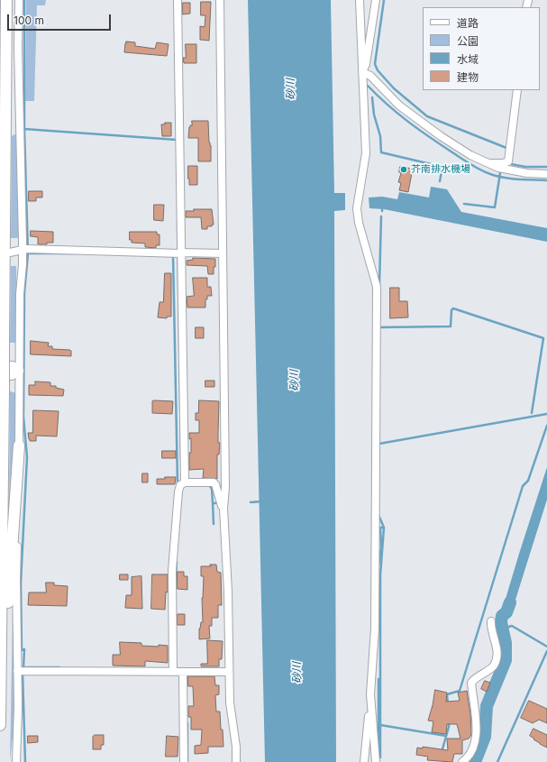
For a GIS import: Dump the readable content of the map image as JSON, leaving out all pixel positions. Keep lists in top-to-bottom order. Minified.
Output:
{"water":["砂川"],"places":["芥南排水機場"],"legend":["道路","公園","水域","建物"],"scale_bar":"100 m"}
